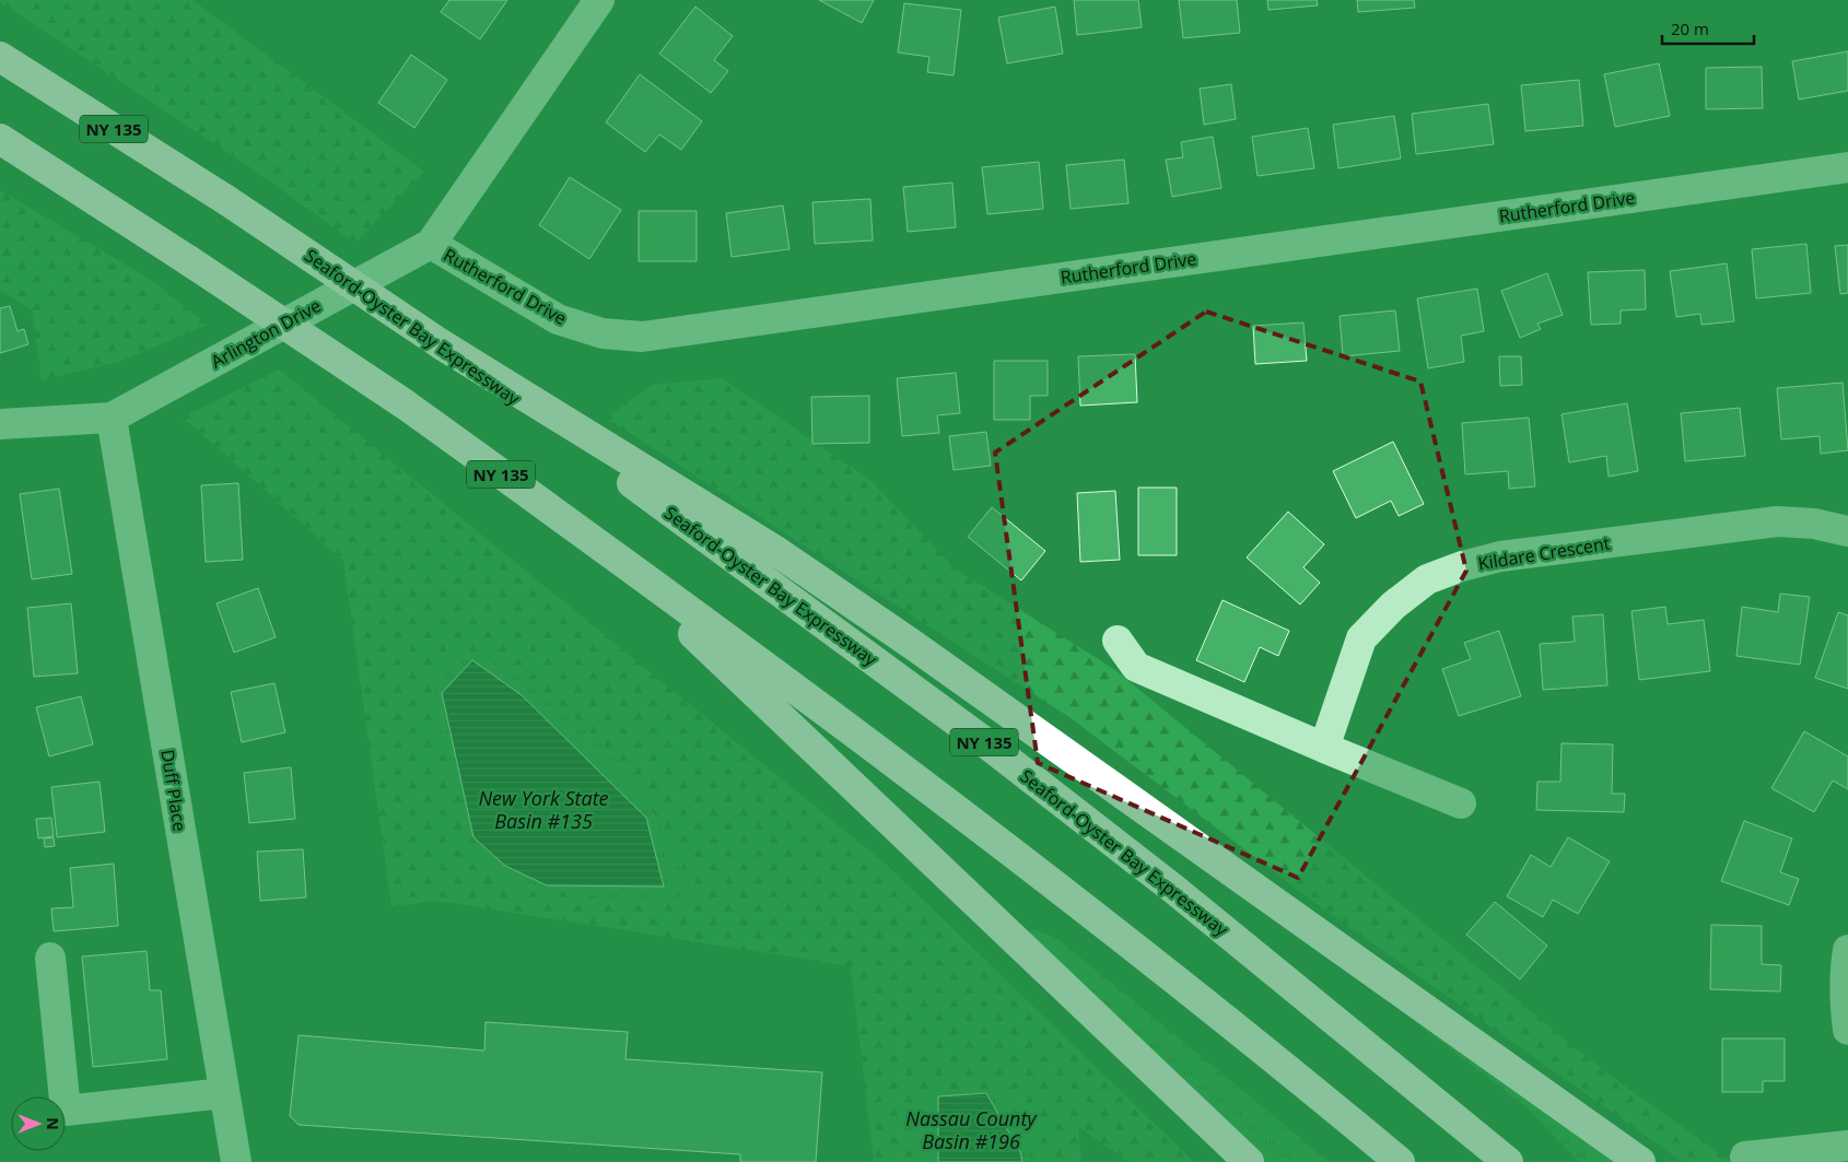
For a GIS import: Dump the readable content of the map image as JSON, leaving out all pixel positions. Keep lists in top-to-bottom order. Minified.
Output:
{"streets":{"highway":["NY 135","Seaford-Oyster Bay Expressway"],"street":["Rutherford Drive","Arlington Drive","Kildare Crescent","Duff Place"]},"crossings":[["Rutherford Drive","Arlington Drive"],["Arlington Drive","Duff Place"]],"water":["New York State Basin #135","Nassau County Basin #196"],"scale_bar":"20 m","north":"right"}
